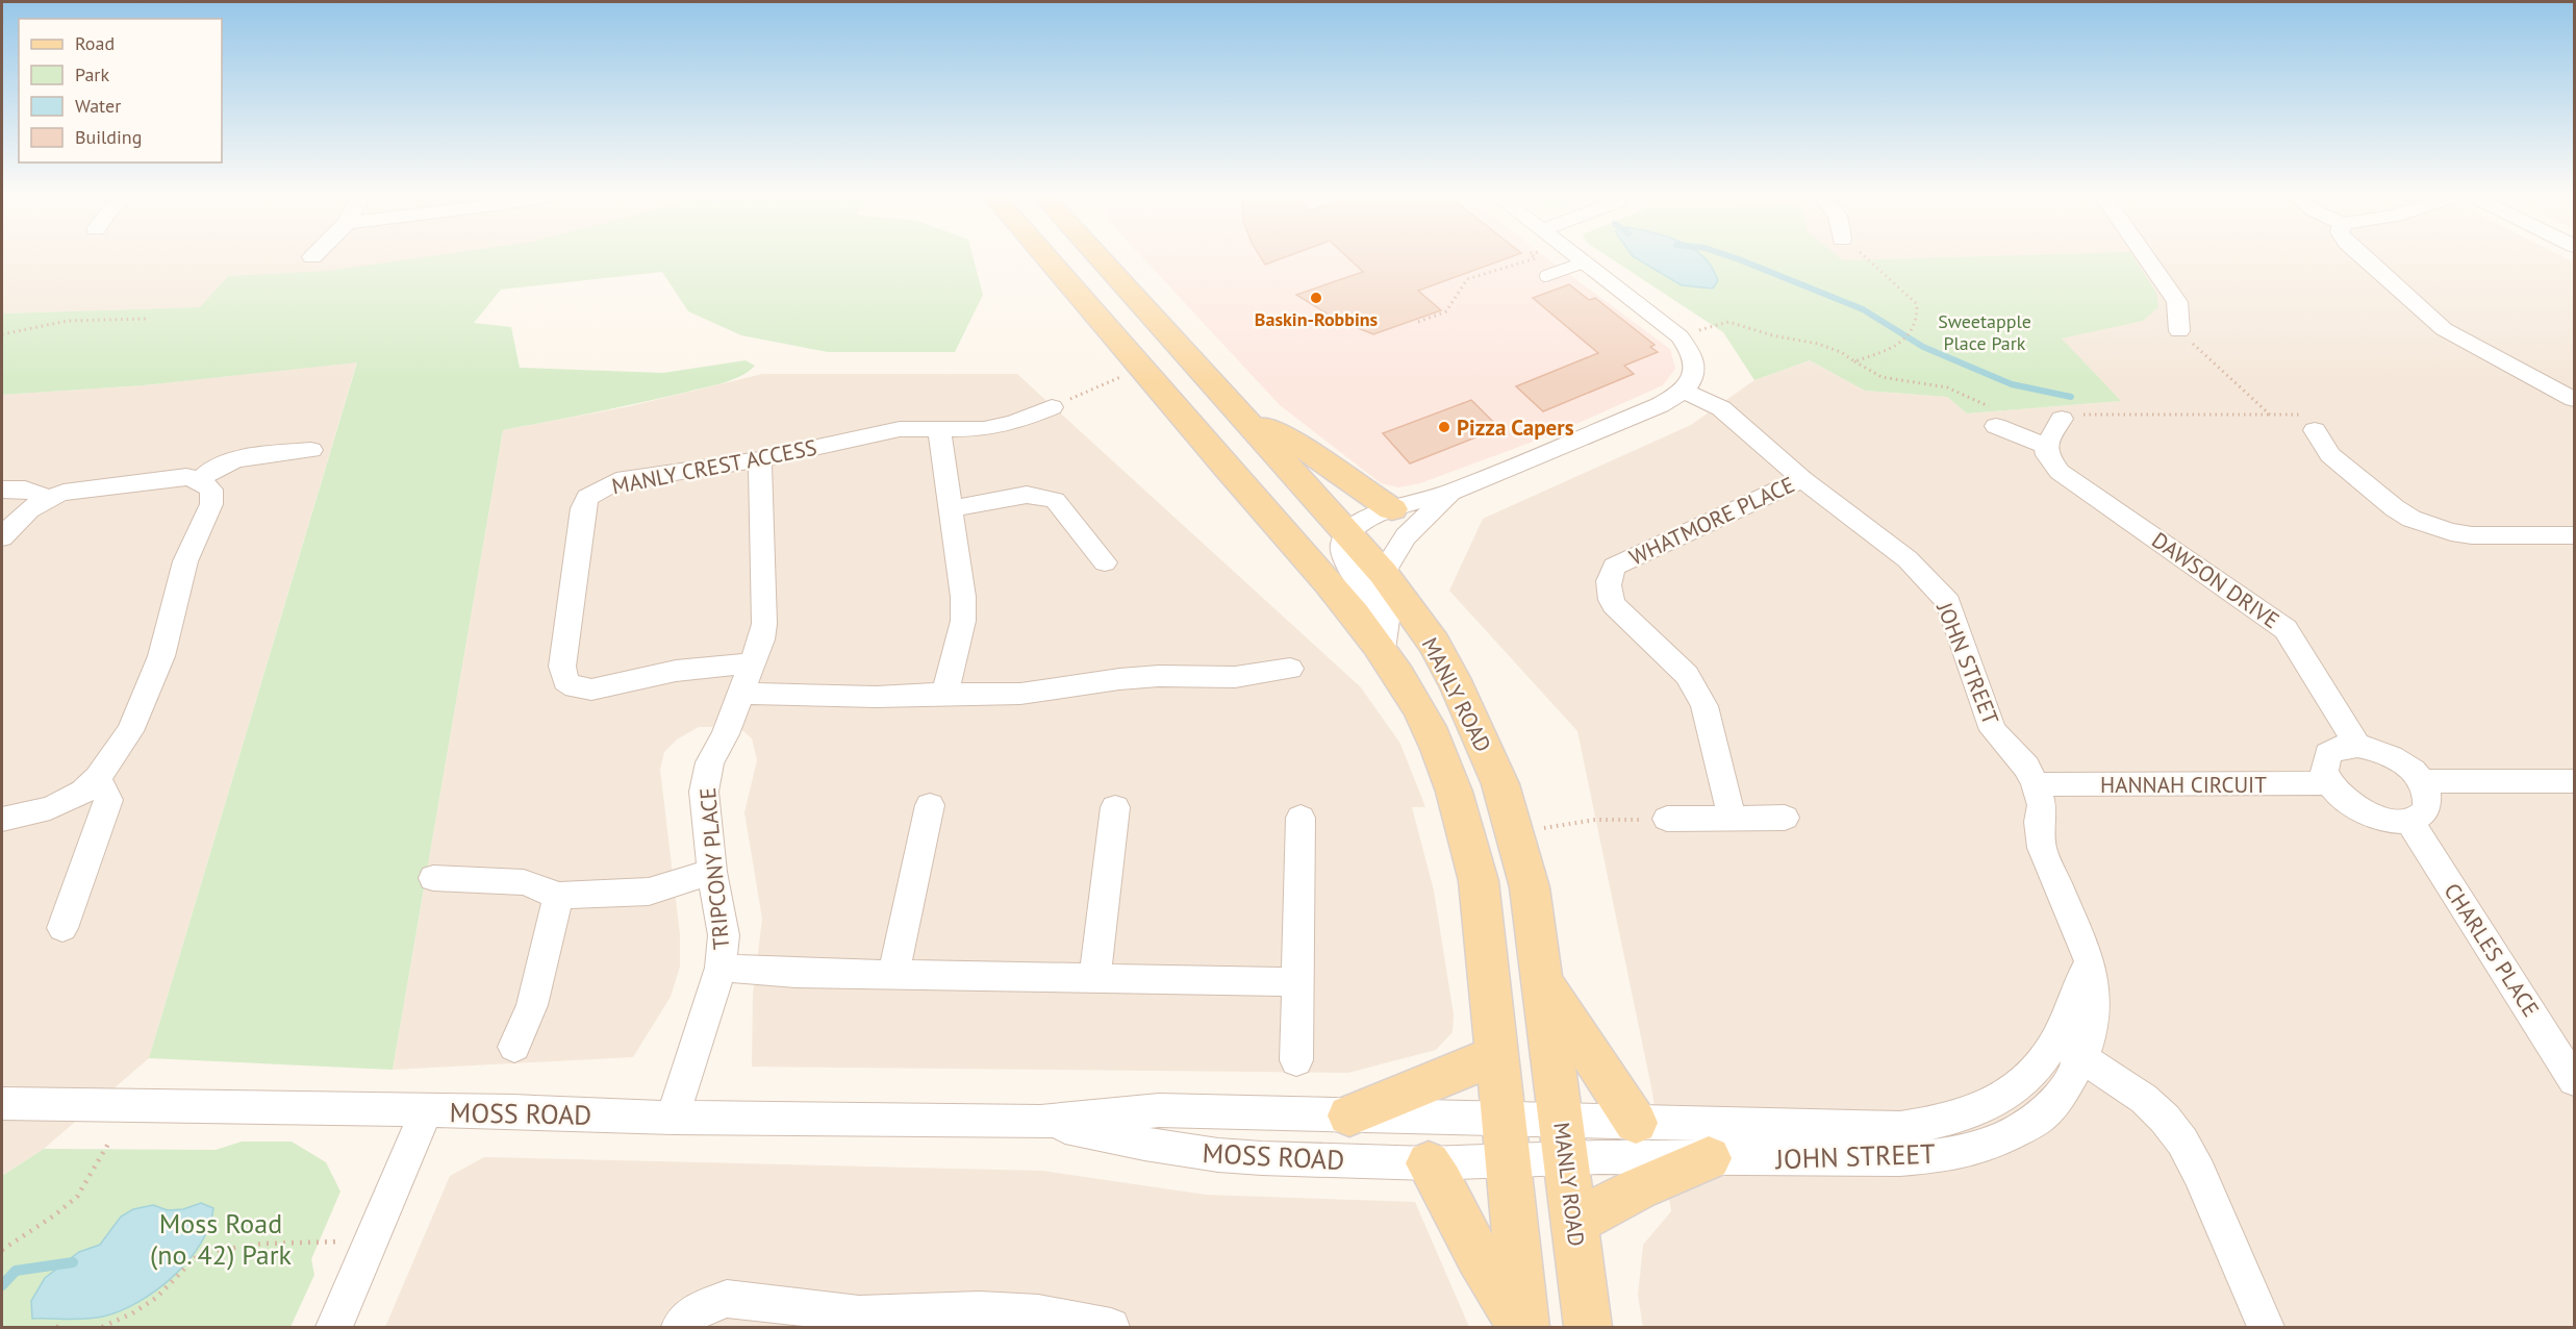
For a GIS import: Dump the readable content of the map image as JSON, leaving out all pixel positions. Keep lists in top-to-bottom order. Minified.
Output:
{"streets":{"main road":["MANLY ROAD"],"street":["MANLY CREST ACCESS","WHATMORE PLACE","DAWSON DRIVE","JOHN STREET","HANNAH CIRCUIT","TRIPCONY PLACE","CHARLES PLACE","MOSS ROAD"]},"crossings":[["MANLY CREST ACCESS","TRIPCONY PLACE"],["WHATMORE PLACE","JOHN STREET"],["JOHN STREET","MANLY ROAD"],["JOHN STREET","HANNAH CIRCUIT"],["MANLY ROAD","MOSS ROAD"],["TRIPCONY PLACE","MOSS ROAD"]],"parks":["Sweetapple Place Park","Moss Road (no. 42) Park"],"places":["Baskin-Robbins","Pizza Capers"],"legend":["Road","Park","Water","Building"]}
